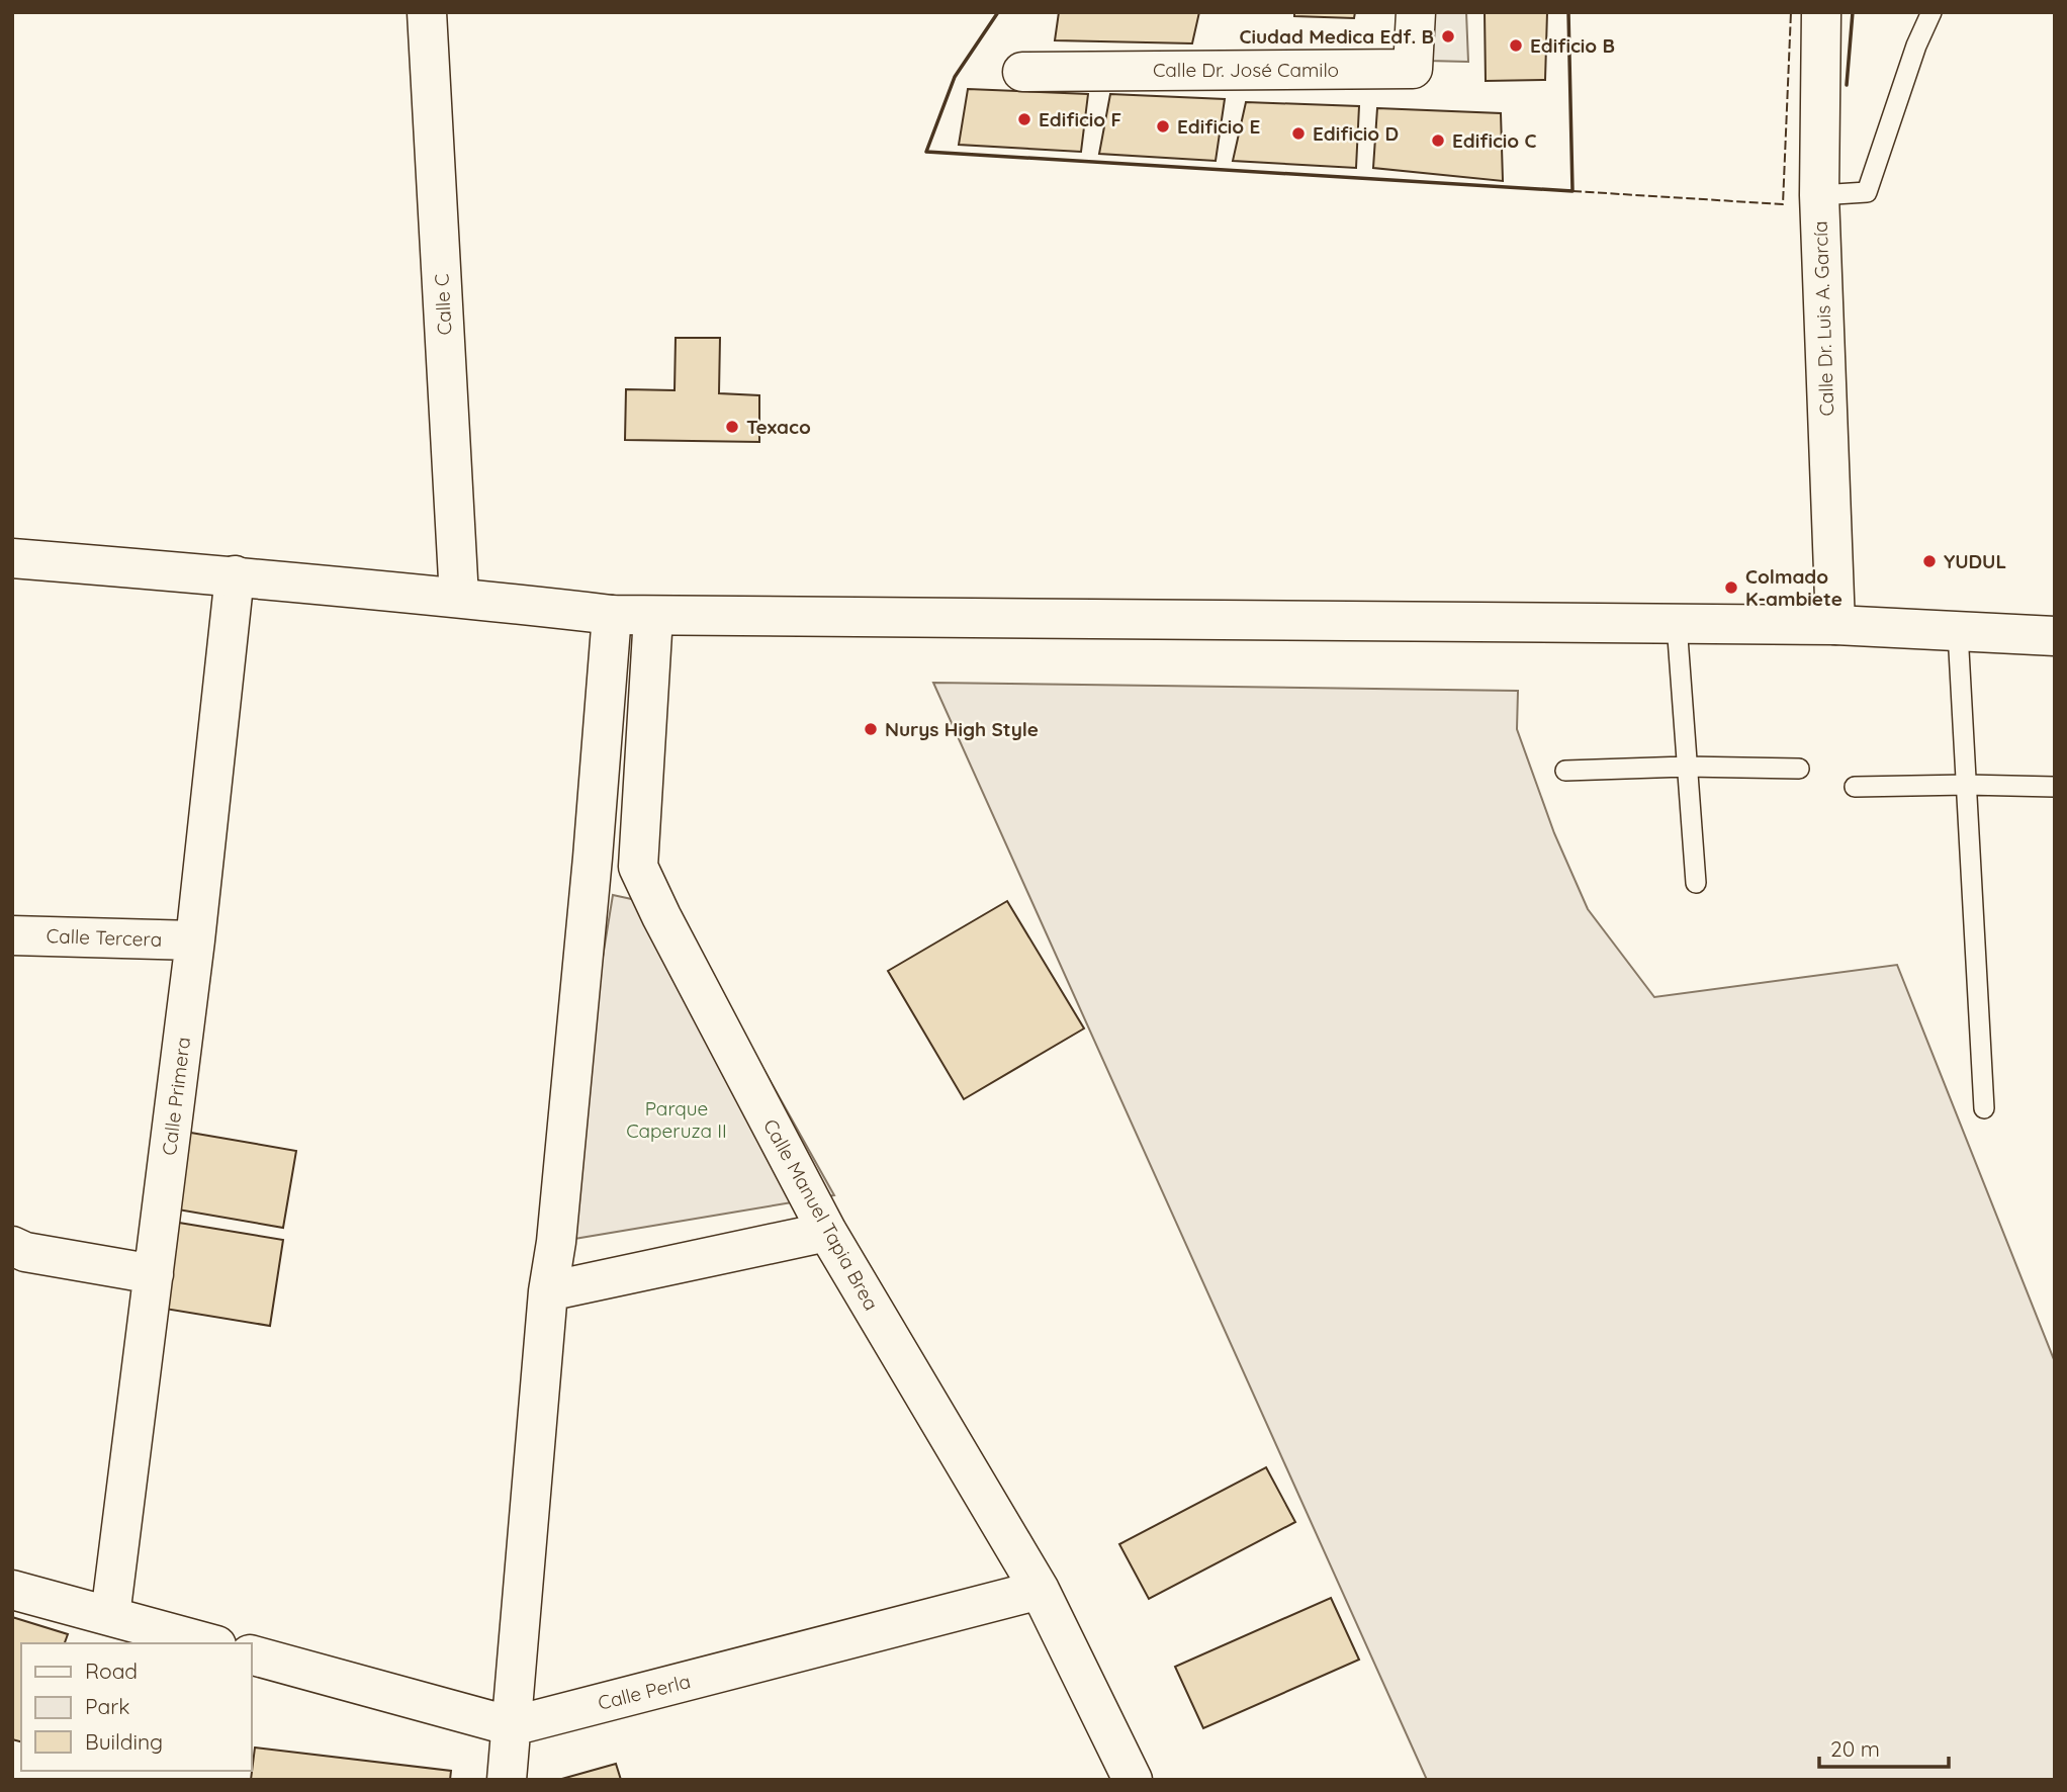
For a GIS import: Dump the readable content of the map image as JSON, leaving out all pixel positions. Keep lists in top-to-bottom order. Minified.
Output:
{"streets":{"street":["Calle Dr. José Camilo","Calle C","Calle Dr. Luis A. García","Calle Tercera","Calle Primera","Calle Manuel Tapia Brea","Calle Perla"]},"crossings":[["Calle Tercera","Calle Primera"],["Calle Manuel Tapia Brea","Calle Perla"]],"parks":["Parque Caperuza II"],"places":["Ciudad Medica Edf. B","Edificio B","Edificio F","Edificio E","Edificio D","Edificio C","Texaco","YUDUL","Colmado K-ambiete","Nurys High Style"],"legend":["Road","Park","Building"],"scale_bar":"20 m"}
